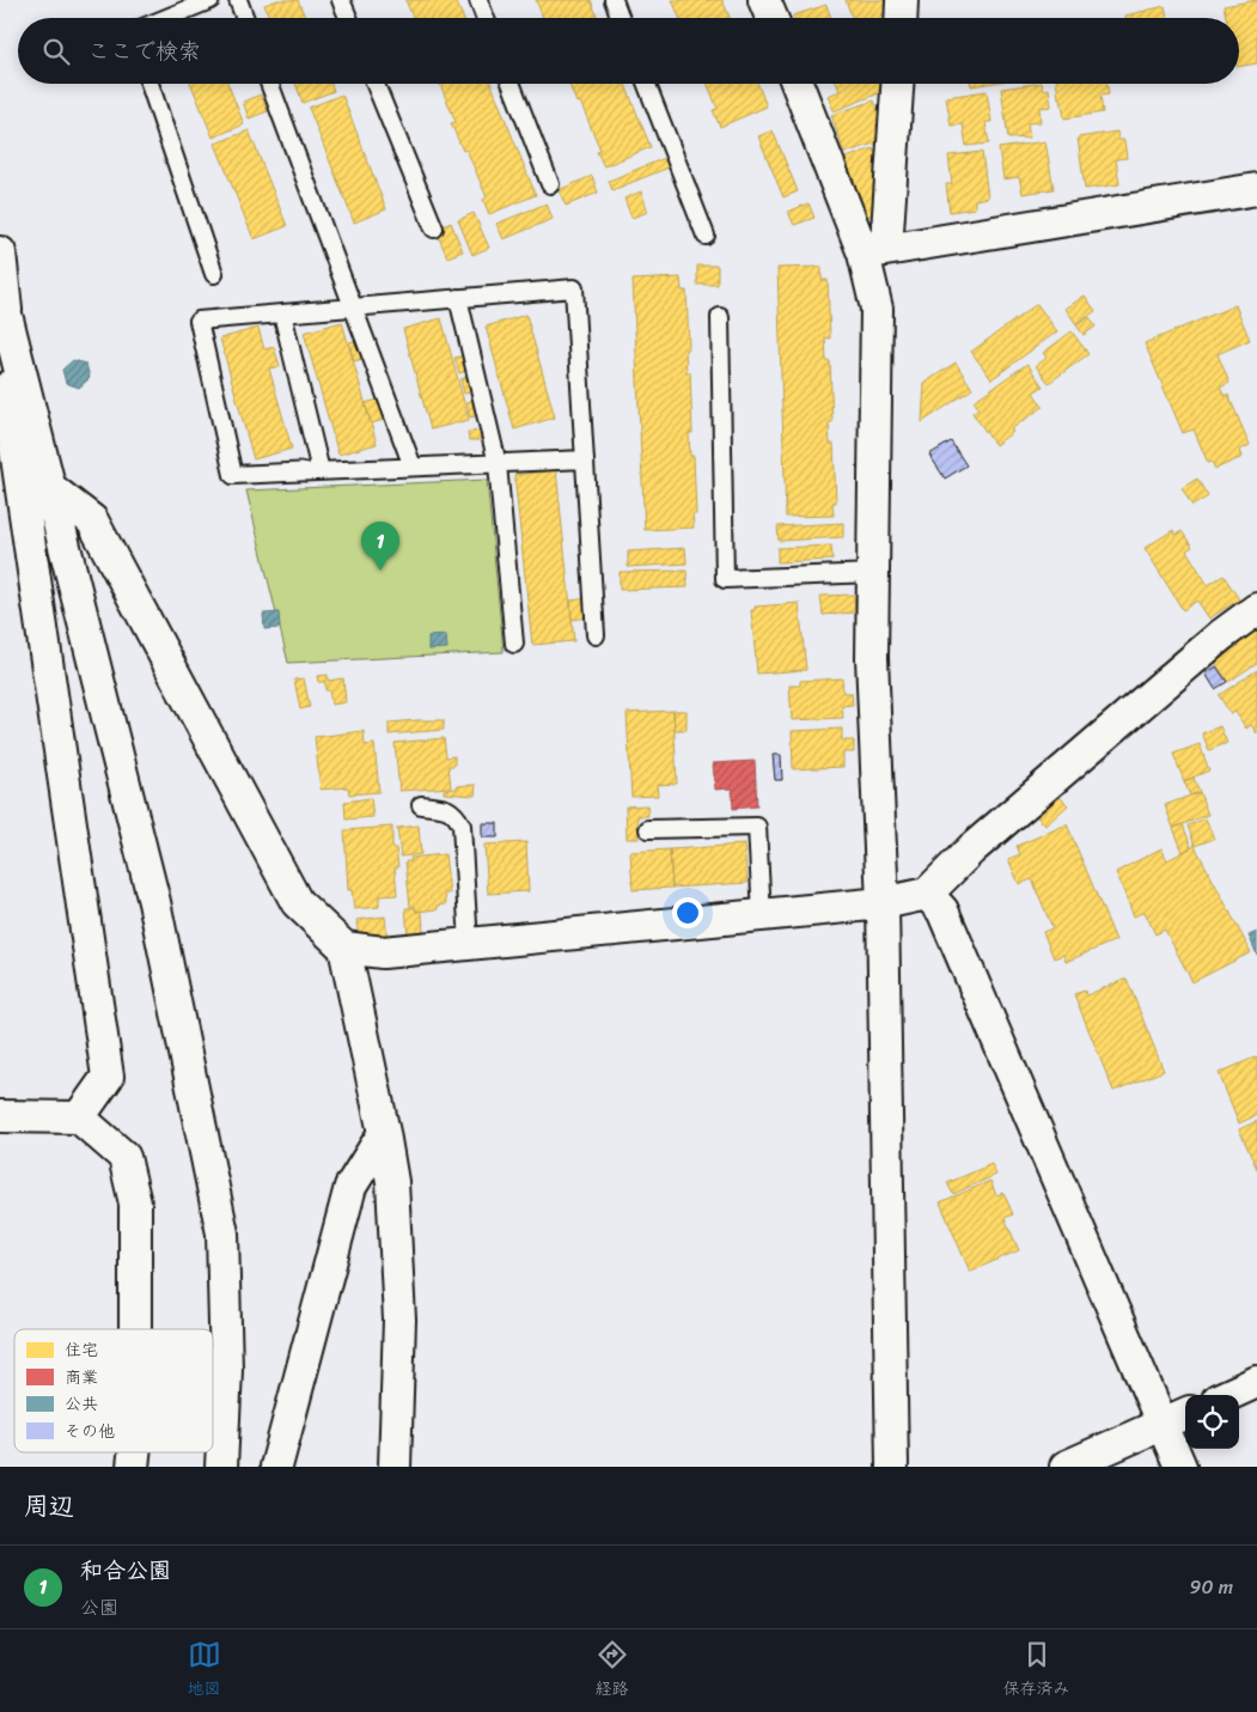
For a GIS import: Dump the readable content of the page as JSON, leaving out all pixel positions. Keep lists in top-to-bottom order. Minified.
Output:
{"legend":["住宅","商業","公共","その他"],"page":{"search":"ここで検索","pins":"1","heading":"周辺","list":[{"mark":"1","name":"和合公園","note":"公園","value":"90 m"}],"nav":["地図","経路","保存済み"]}}
